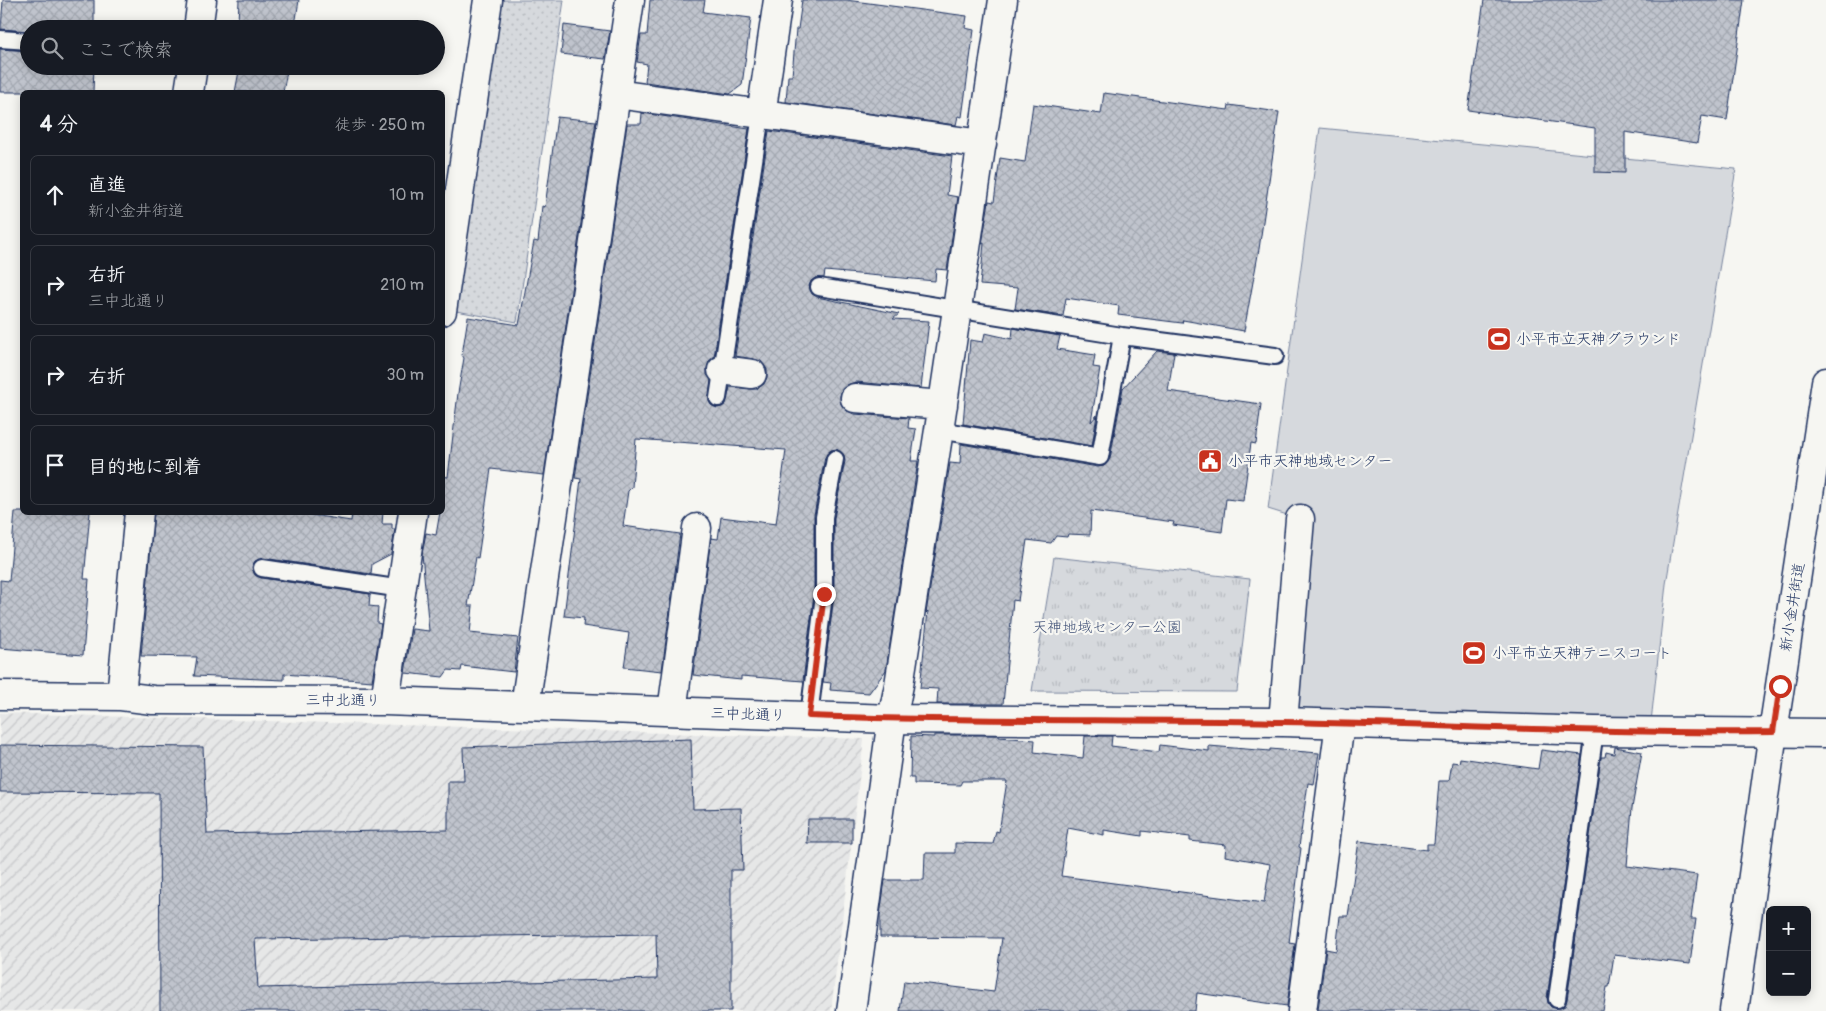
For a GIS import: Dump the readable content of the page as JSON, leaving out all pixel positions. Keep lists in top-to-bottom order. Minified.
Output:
{"streets":{"street":["新小金井街道","三中北通り"]},"crossings":[["新小金井街道","三中北通り"]],"parks":["天神地域センター公園"],"places":{"sports":["小平市立天神グラウンド","小平市立天神テニスコート"],"public building":["小平市天神地域センター"]},"page":{"search":"ここで検索","heading":["4 分","徒歩 · 250 m"],"list":[["直進","新小金井街道","10 m"],["右折","三中北通り","210 m"],["右折","30 m"],"目的地に到着"],"map_buttons":["+","−"]}}
